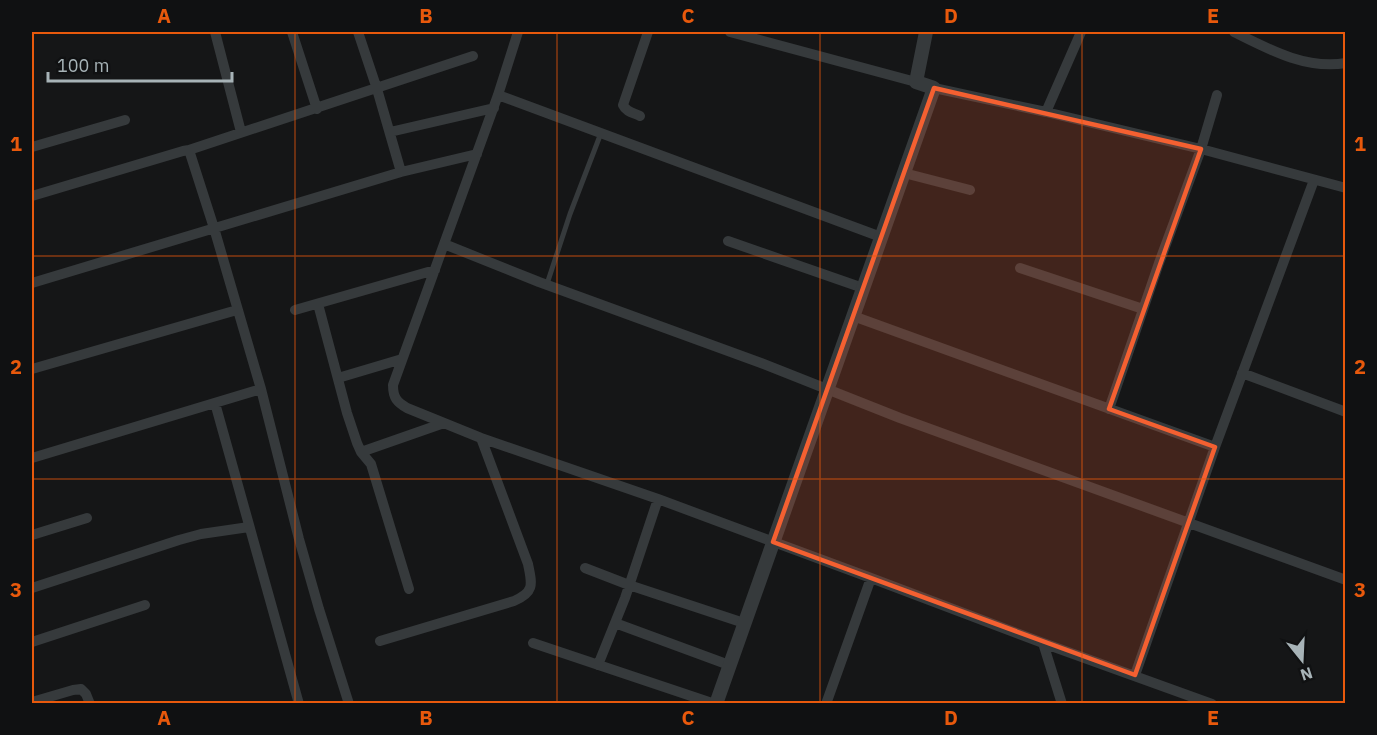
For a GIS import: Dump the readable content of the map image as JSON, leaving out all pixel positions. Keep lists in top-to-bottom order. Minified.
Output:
{"scale_bar":"100 m","north":"bottom","grid":{"columns":["A","B","C","D","E"],"rows":["1","2","3"]}}
